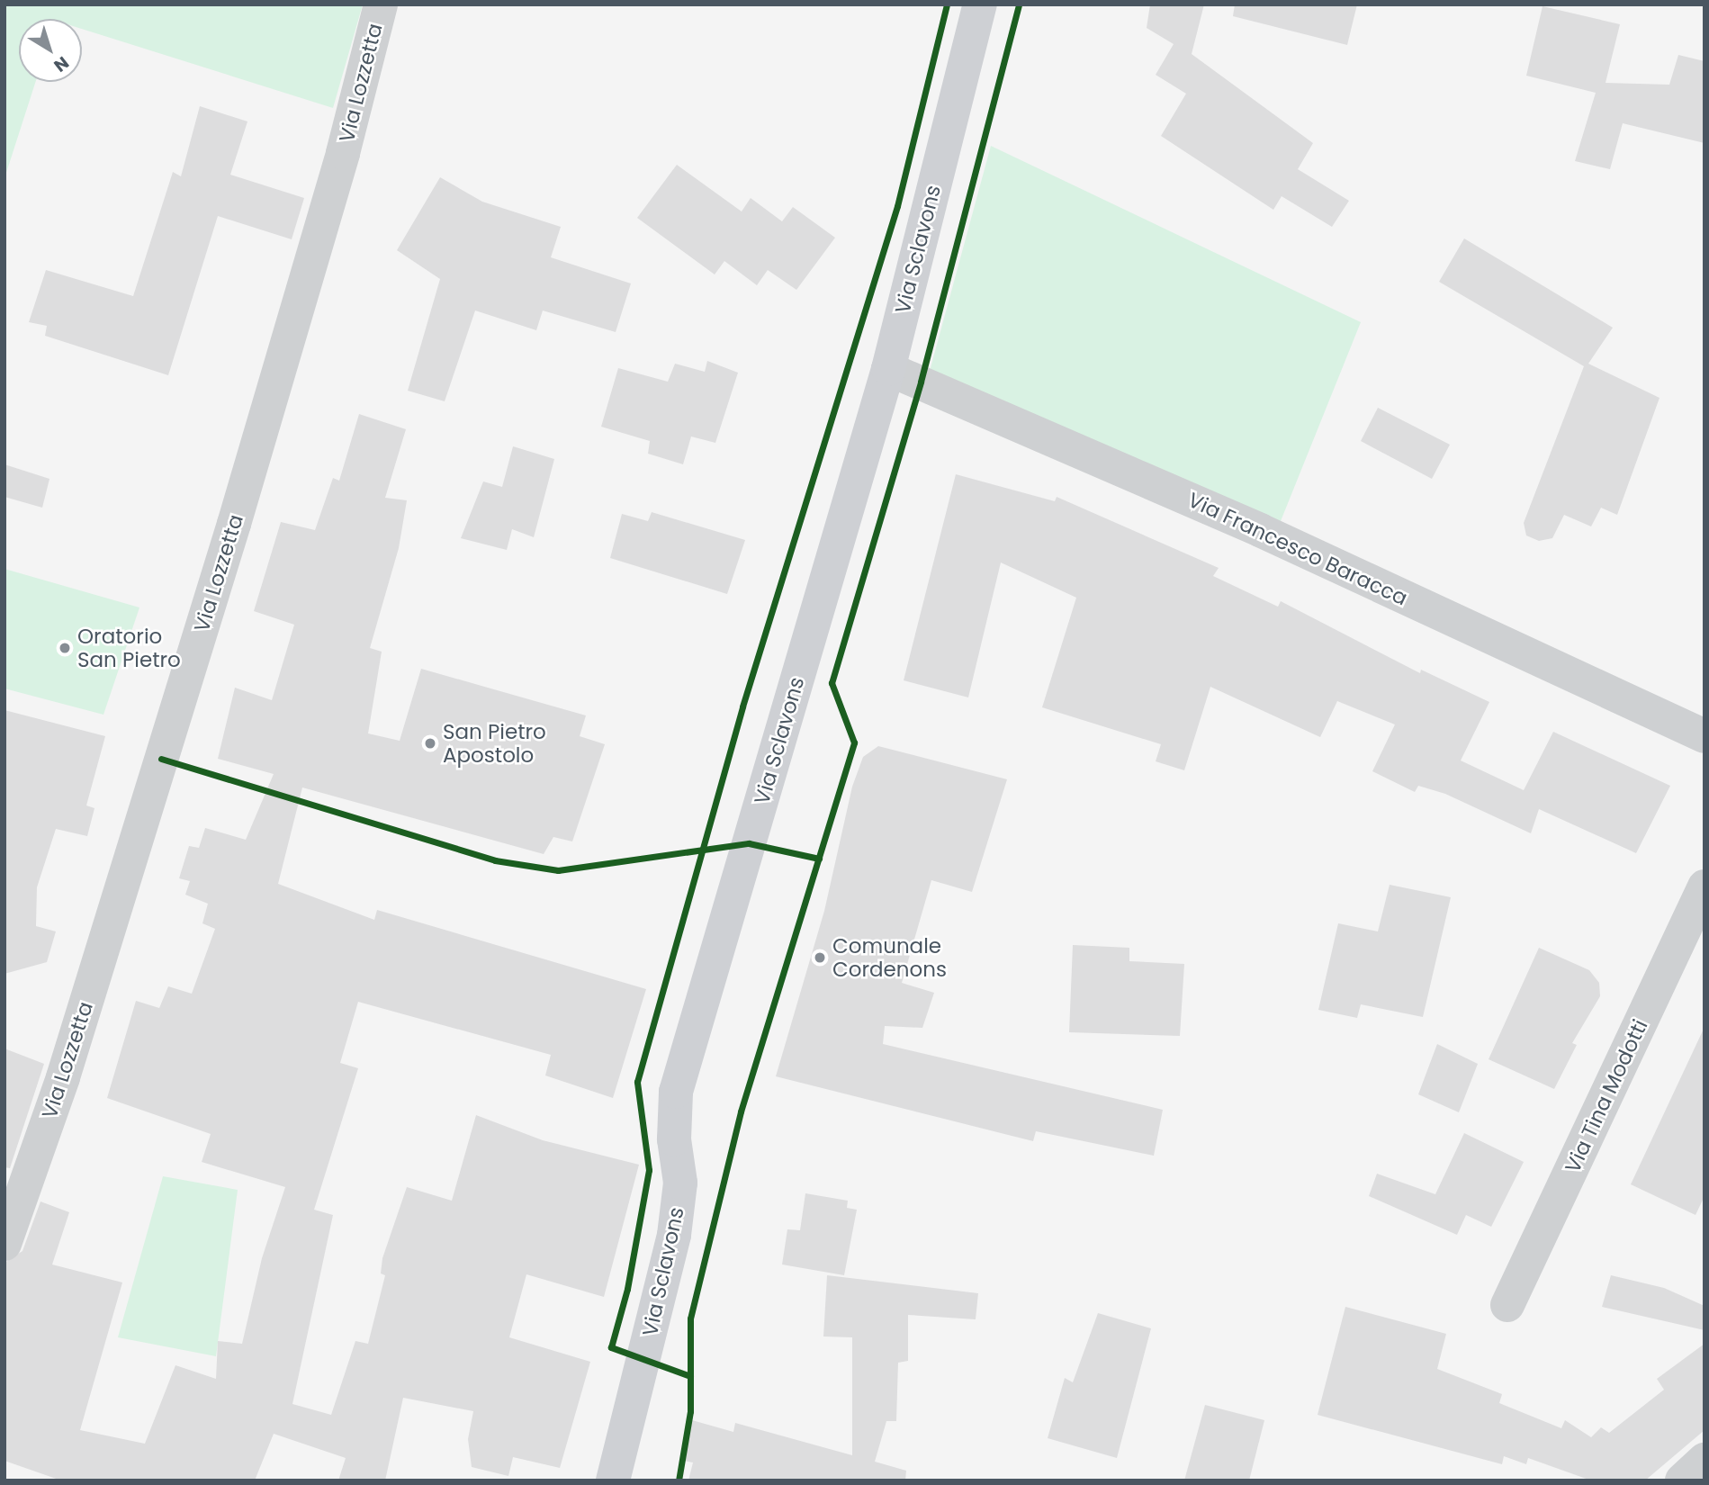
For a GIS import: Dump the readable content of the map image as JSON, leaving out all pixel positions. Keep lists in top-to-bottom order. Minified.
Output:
{"streets":{"street":["Via Lozzetta","Via Sclavons","Via Francesco Baracca","Via Tina Modotti"]},"crossings":[["Via Sclavons","Via Francesco Baracca"]],"places":["Oratorio San Pietro","San Pietro Apostolo","Comunale Cordenons"],"north":"bottom right"}
